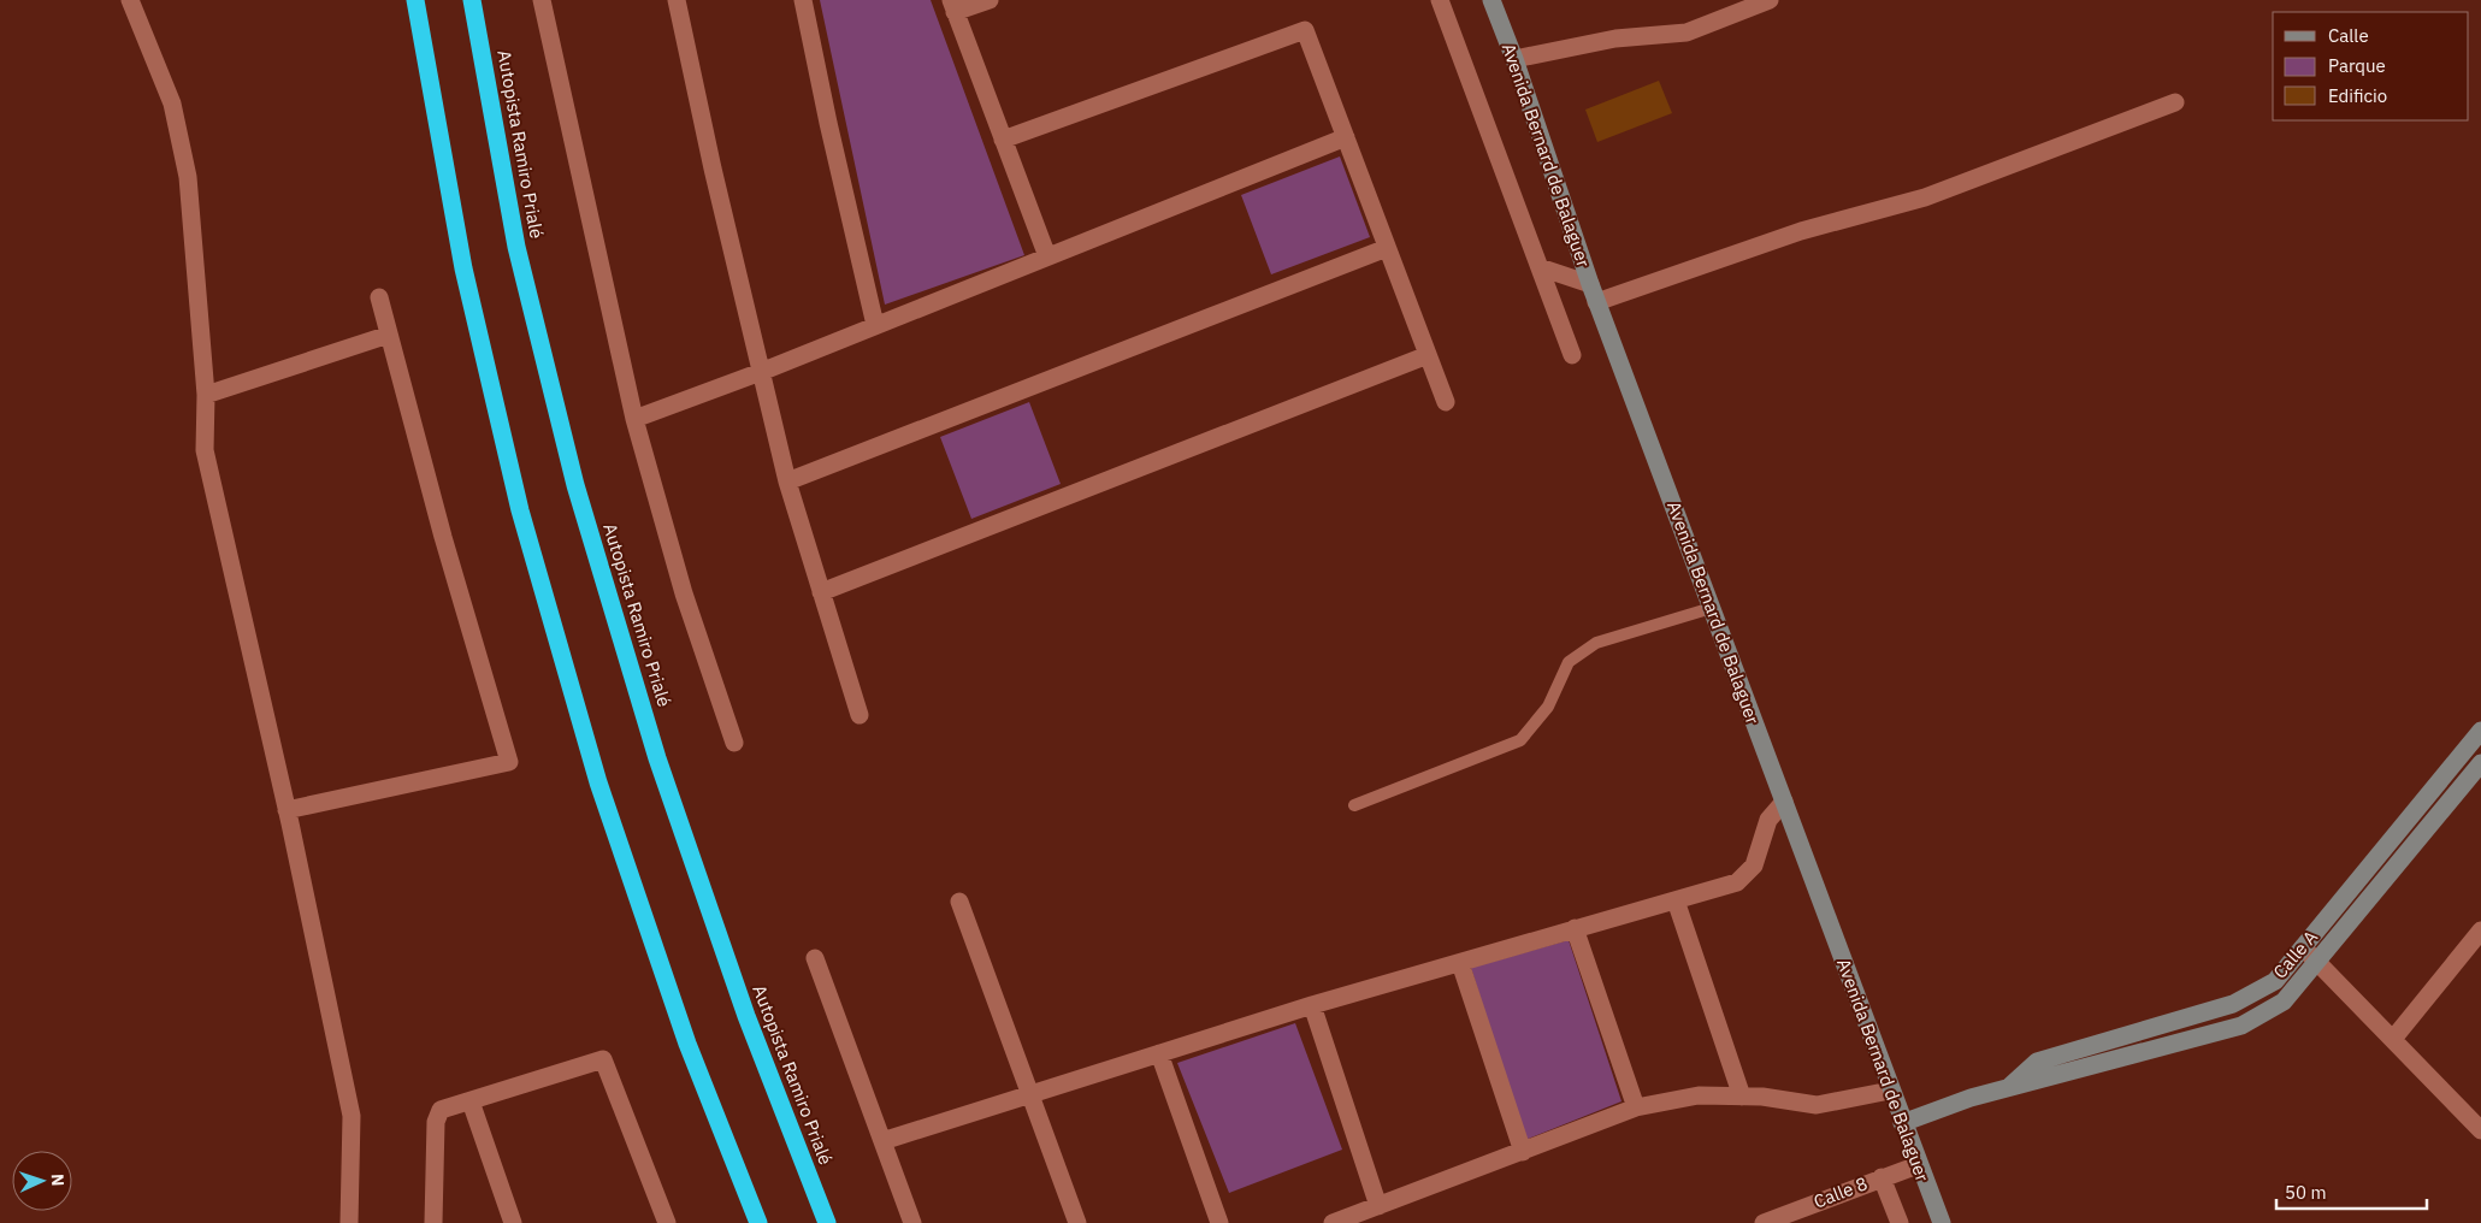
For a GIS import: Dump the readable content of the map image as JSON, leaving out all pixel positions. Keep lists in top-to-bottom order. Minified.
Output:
{"streets":{"highway":["Autopista Ramiro Prialé"],"street":["Avenida Bernard de Balaguer","Calle A","Calle 8"]},"crossings":[["Avenida Bernard de Balaguer","Calle A"],["Avenida Bernard de Balaguer","Calle 8"]],"legend":["Calle","Parque","Edificio"],"scale_bar":"50 m","north":"right"}
